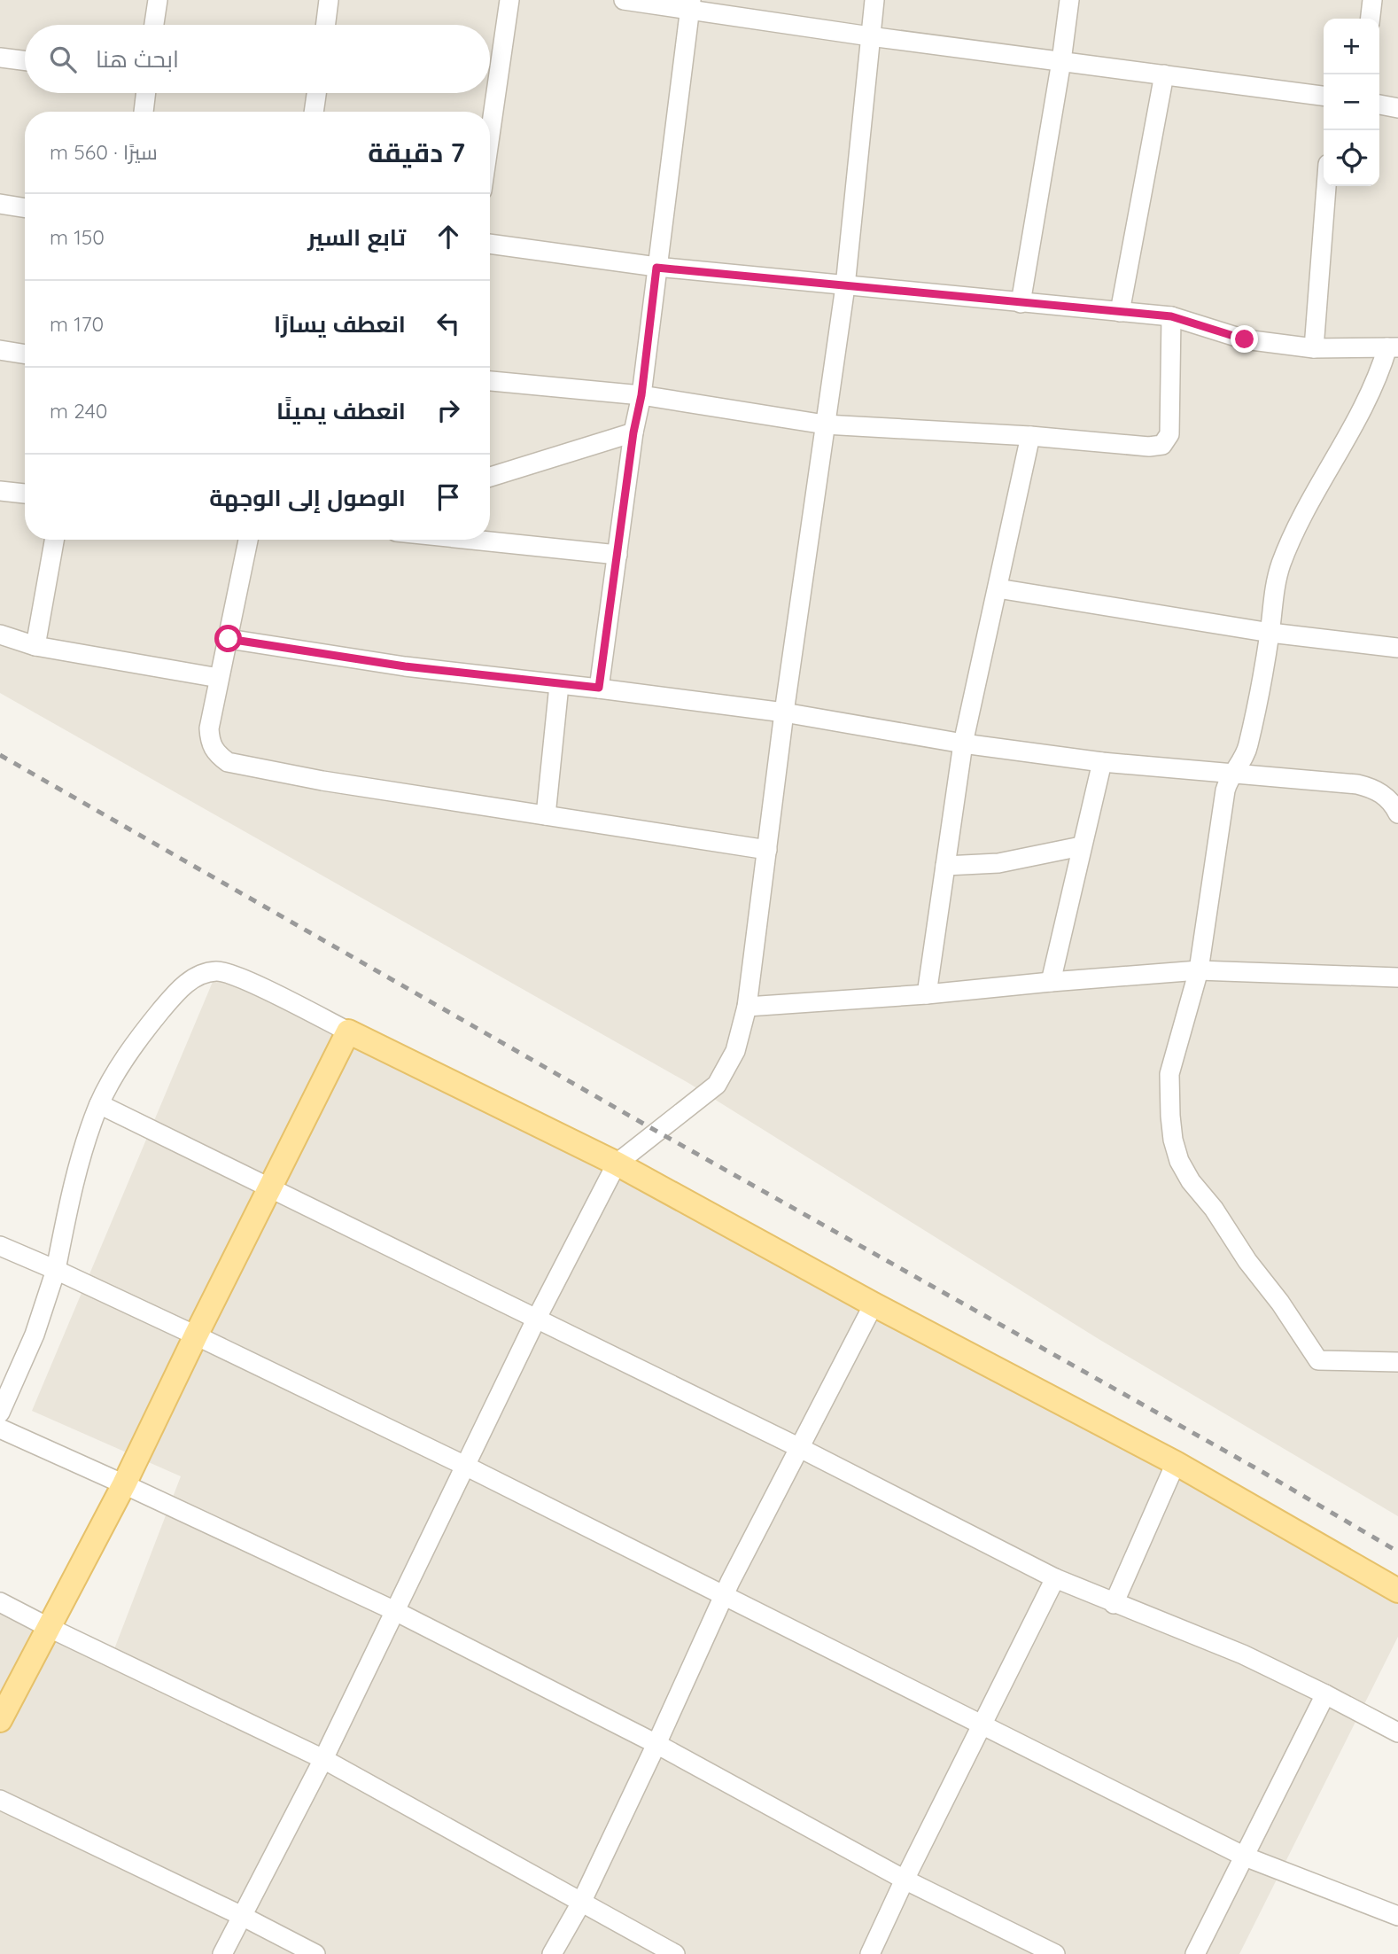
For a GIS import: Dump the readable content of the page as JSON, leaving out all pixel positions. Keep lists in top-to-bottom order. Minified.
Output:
{"page":{"map_buttons":["+","−"],"search":"ابحث هنا","heading":["7 دقيقة","سيرًا · 560 m"],"list":[["تابع السير","150 m"],["انعطف يسارًا","170 m"],["انعطف يمينًا","240 m"],"الوصول إلى الوجهة"]}}
